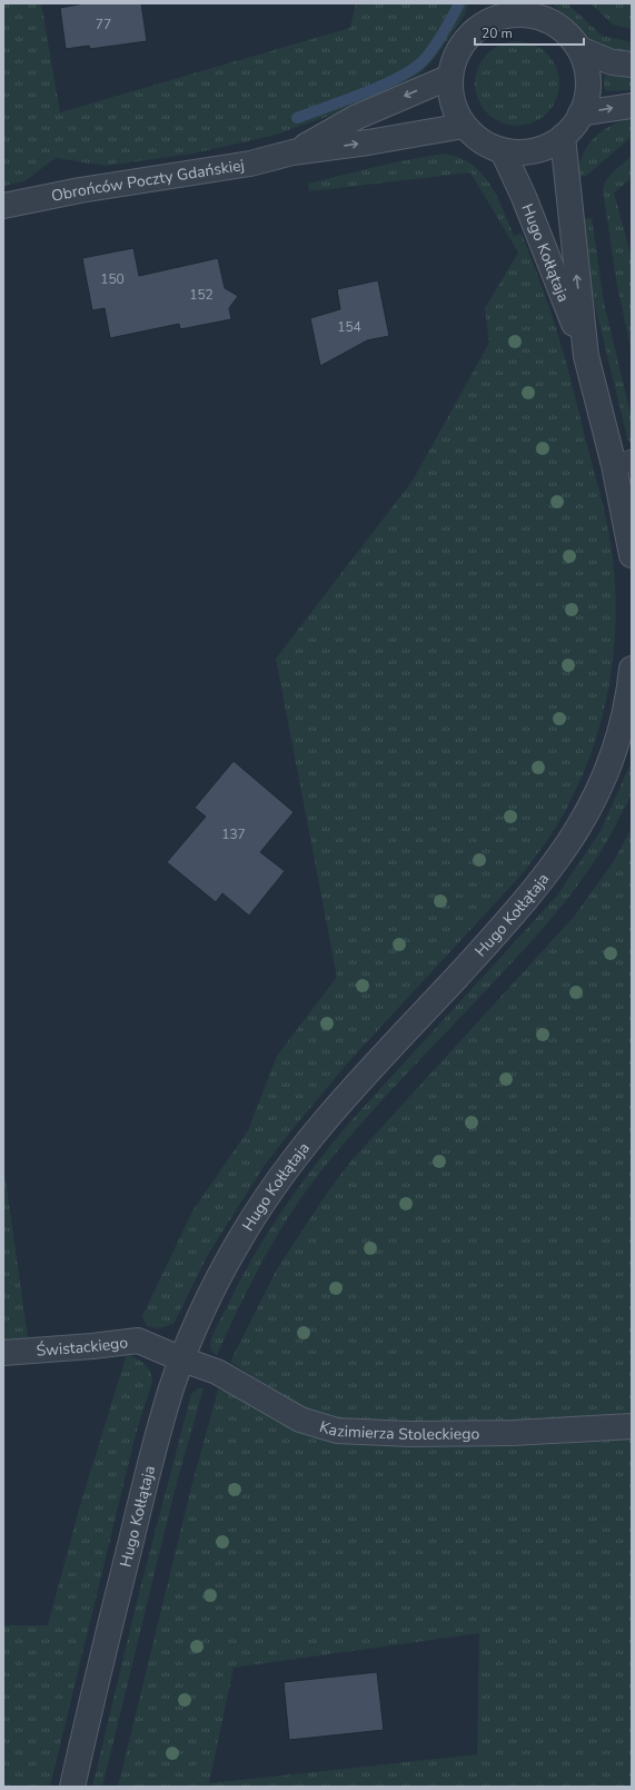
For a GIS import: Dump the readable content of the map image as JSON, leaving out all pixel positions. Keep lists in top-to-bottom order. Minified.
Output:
{"streets":{"street":["Obrońców Poczty Gdańskiej","Hugo Kołłątaja","Świstackiego","Kazimierza Stoleckiego"]},"crossings":[["Obrońców Poczty Gdańskiej","Hugo Kołłątaja"],["Hugo Kołłątaja","Świstackiego"],["Hugo Kołłątaja","Kazimierza Stoleckiego"],["Świstackiego","Kazimierza Stoleckiego"]],"house_numbers":["77","150","152","154","137"],"scale_bar":"20 m"}
